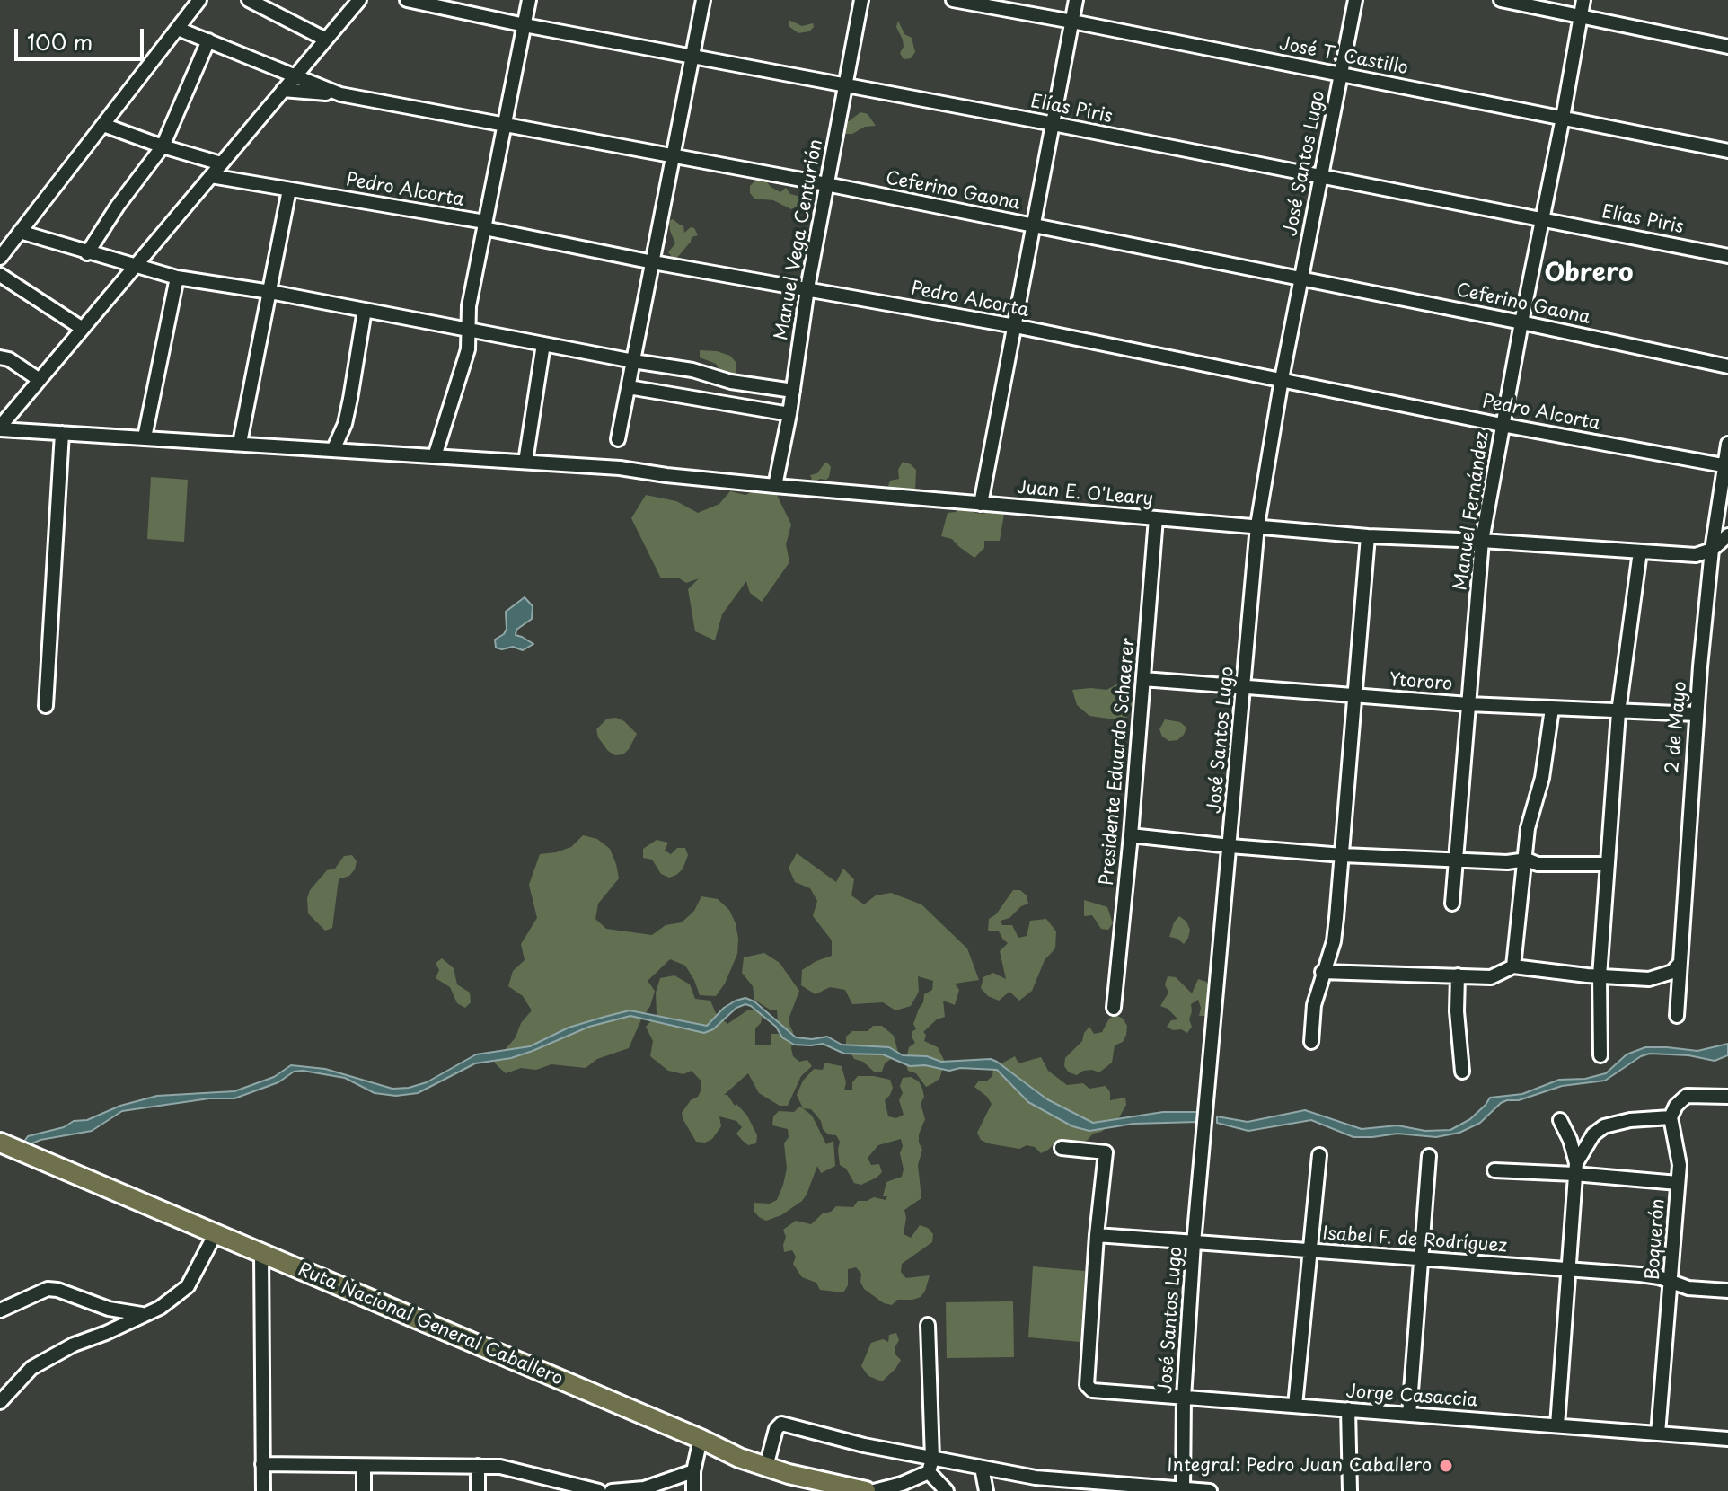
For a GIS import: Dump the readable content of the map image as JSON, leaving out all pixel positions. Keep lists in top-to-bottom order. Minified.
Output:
{"streets":{"highway":["Ruta Nacional General Caballero"],"street":["José T. Castillo","Elías Piris","José Santos Lugo","Pedro Alcorta","Ceferino Gaona","Manuel Vega Centurión","Juan E. O'Leary","Manuel Fernández","Ytororo","2 de Mayo","Presidente Eduardo Schaerer","Boquerón","Isabel F. de Rodríguez","Jorge Casaccia"]},"crossings":[["José T. Castillo","José Santos Lugo"],["José T. Castillo","Manuel Fernández"],["Elías Piris","José Santos Lugo"],["Elías Piris","Manuel Vega Centurión"],["Elías Piris","Manuel Fernández"],["José Santos Lugo","Pedro Alcorta"],["José Santos Lugo","Ceferino Gaona"],["José Santos Lugo","Juan E. O'Leary"],["José Santos Lugo","Ytororo"],["José Santos Lugo","Isabel F. de Rodríguez"],["José Santos Lugo","Jorge Casaccia"],["Pedro Alcorta","Manuel Vega Centurión"],["Pedro Alcorta","Manuel Fernández"],["Pedro Alcorta","2 de Mayo"],["Ceferino Gaona","Manuel Vega Centurión"],["Ceferino Gaona","Manuel Fernández"],["Manuel Vega Centurión","Juan E. O'Leary"],["Juan E. O'Leary","Manuel Fernández"],["Juan E. O'Leary","2 de Mayo"],["Juan E. O'Leary","Presidente Eduardo Schaerer"],["Manuel Fernández","Ytororo"],["Ytororo","2 de Mayo"],["Ytororo","Presidente Eduardo Schaerer"],["Boquerón","Isabel F. de Rodríguez"],["Boquerón","Jorge Casaccia"],["Isabel F. de Rodríguez","Jorge Casaccia"]],"districts":["Obrero"],"places":["Integral: Pedro Juan Caballero"],"scale_bar":"100 m"}
